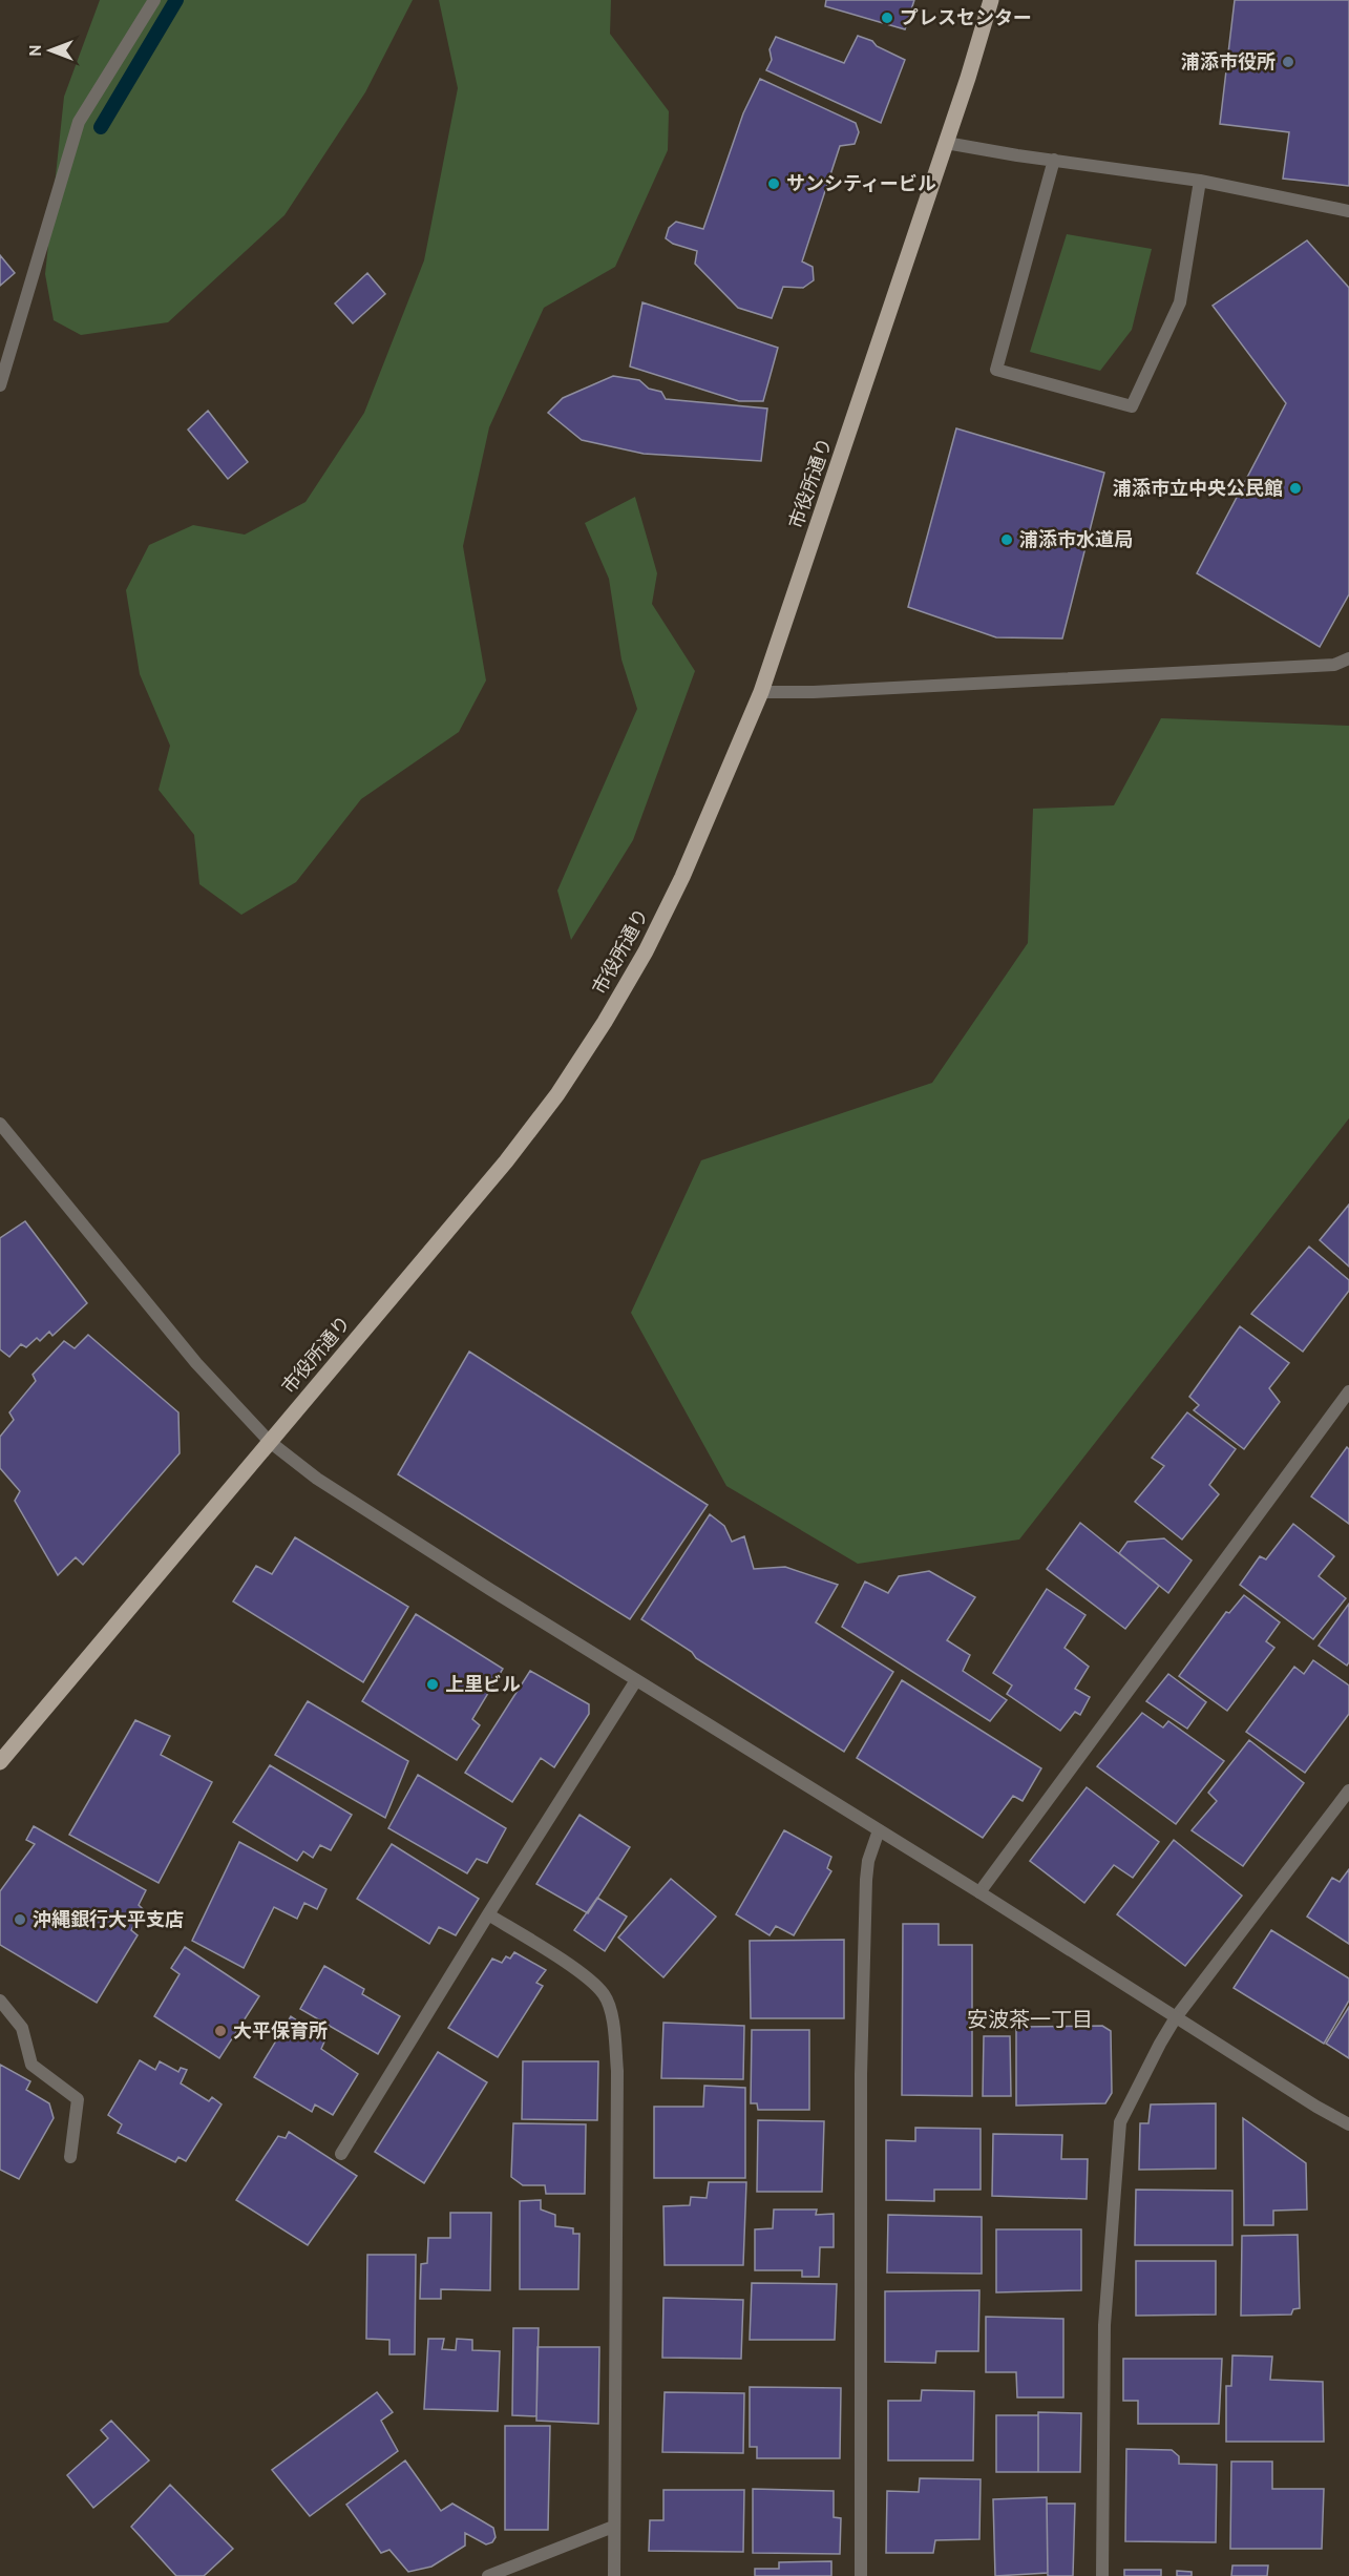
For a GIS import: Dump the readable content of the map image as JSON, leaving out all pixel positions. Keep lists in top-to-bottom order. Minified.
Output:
{"streets":{"main road":["市役所通り"]},"districts":["安波茶一丁目"],"places":["プレスセンター","浦添市役所","サンシティービル","浦添市立中央公民館","浦添市水道局","上里ビル","沖縄銀行大平支店","大平保育所"],"north":"left"}
